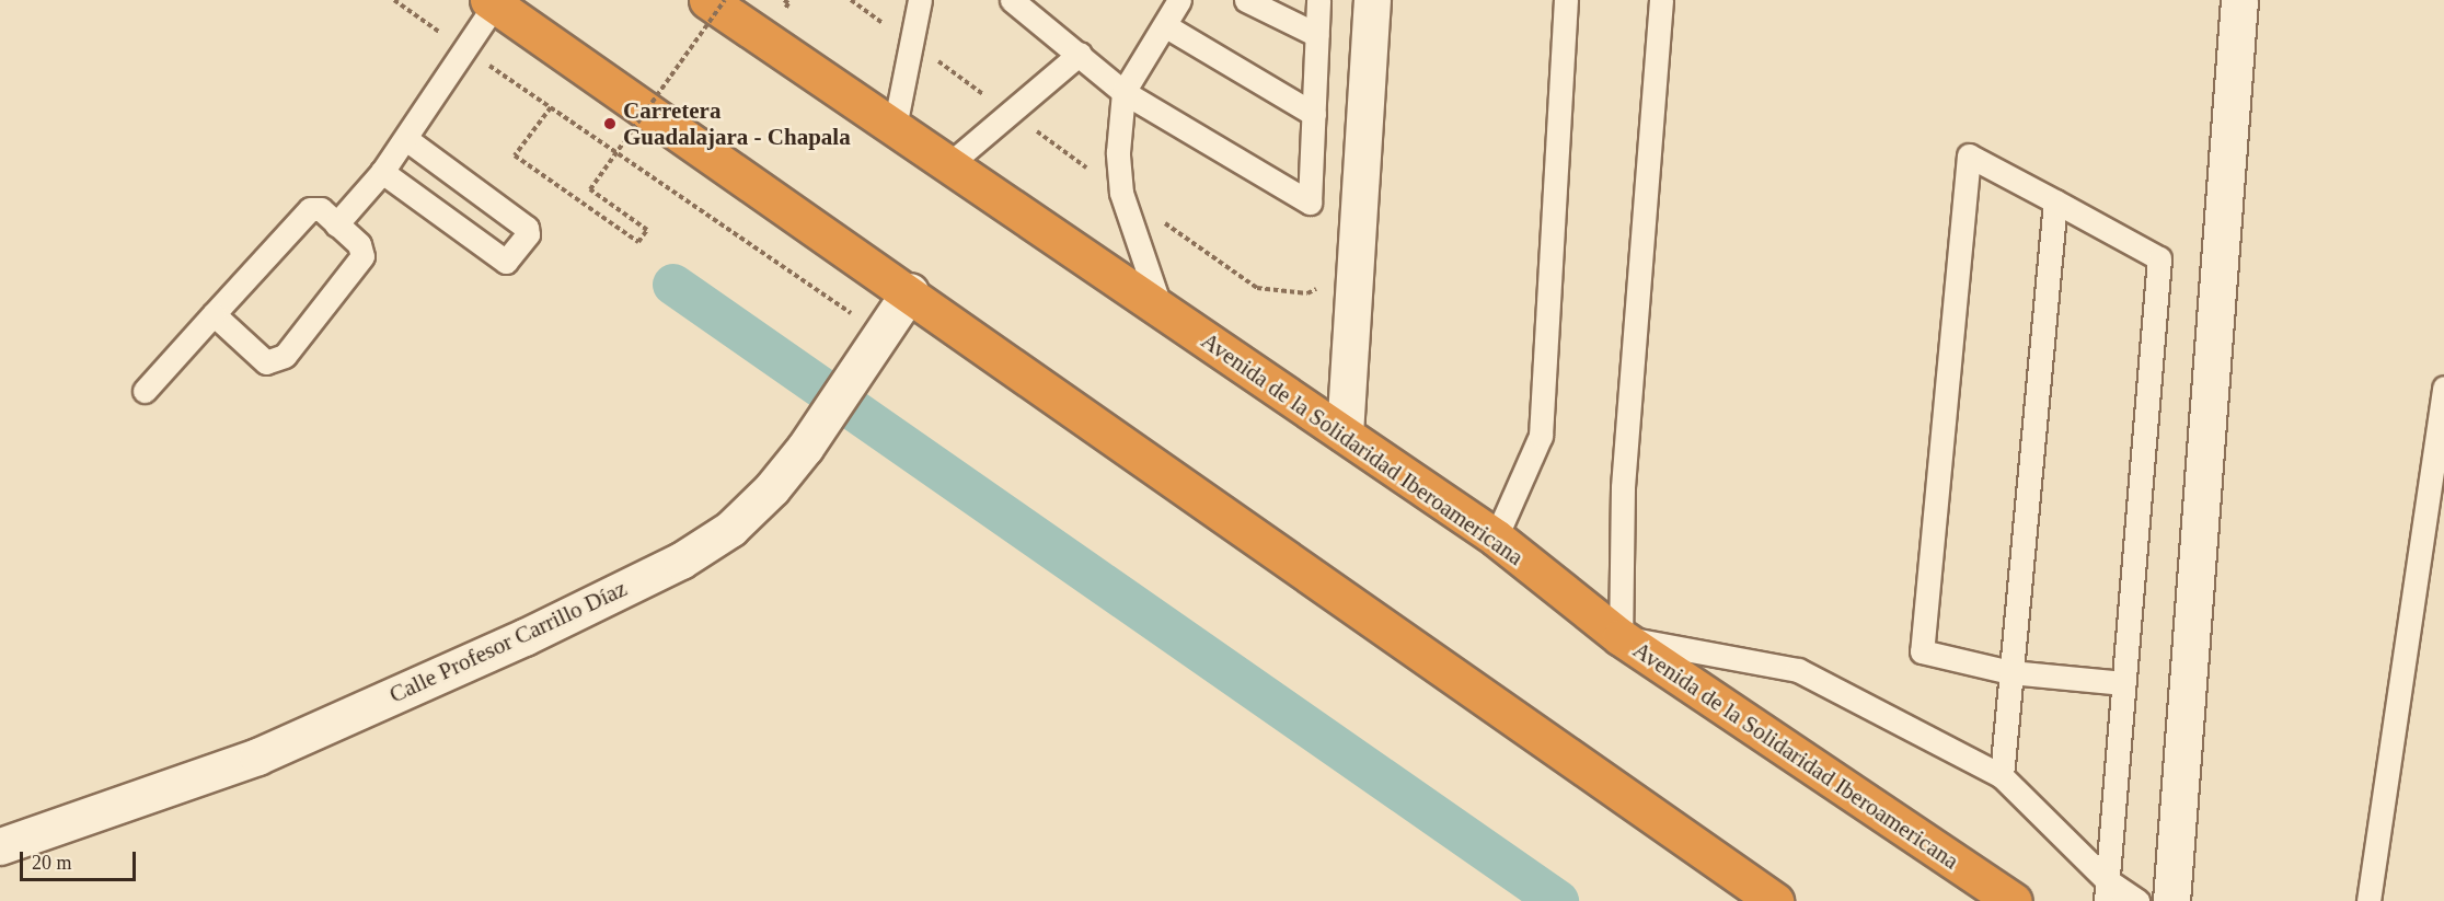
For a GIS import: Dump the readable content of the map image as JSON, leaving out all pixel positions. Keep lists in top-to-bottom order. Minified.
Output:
{"streets":{"highway":["Avenida de la Solidaridad Iberoamericana"],"street":["Calle Profesor Carrillo Díaz"]},"places":["Carretera Guadalajara - Chapala"],"scale_bar":"20 m"}
